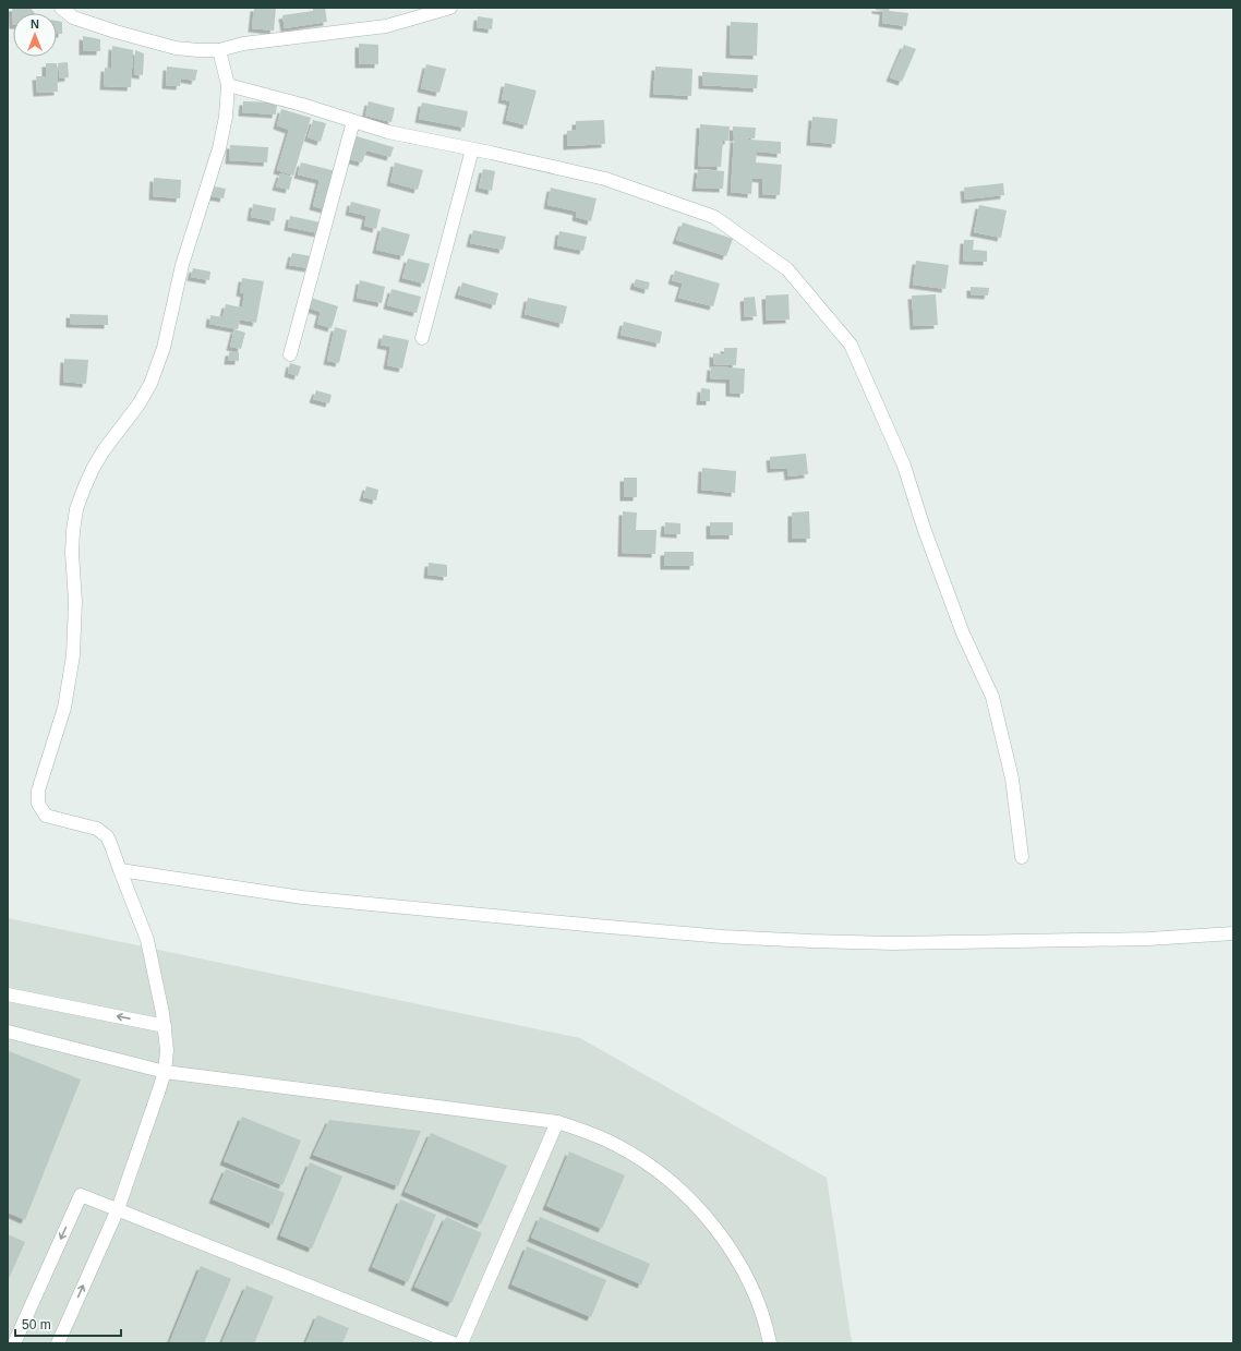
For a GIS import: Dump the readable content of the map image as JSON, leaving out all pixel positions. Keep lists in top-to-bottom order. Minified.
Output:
{"scale_bar":"50 m","north":"top"}
